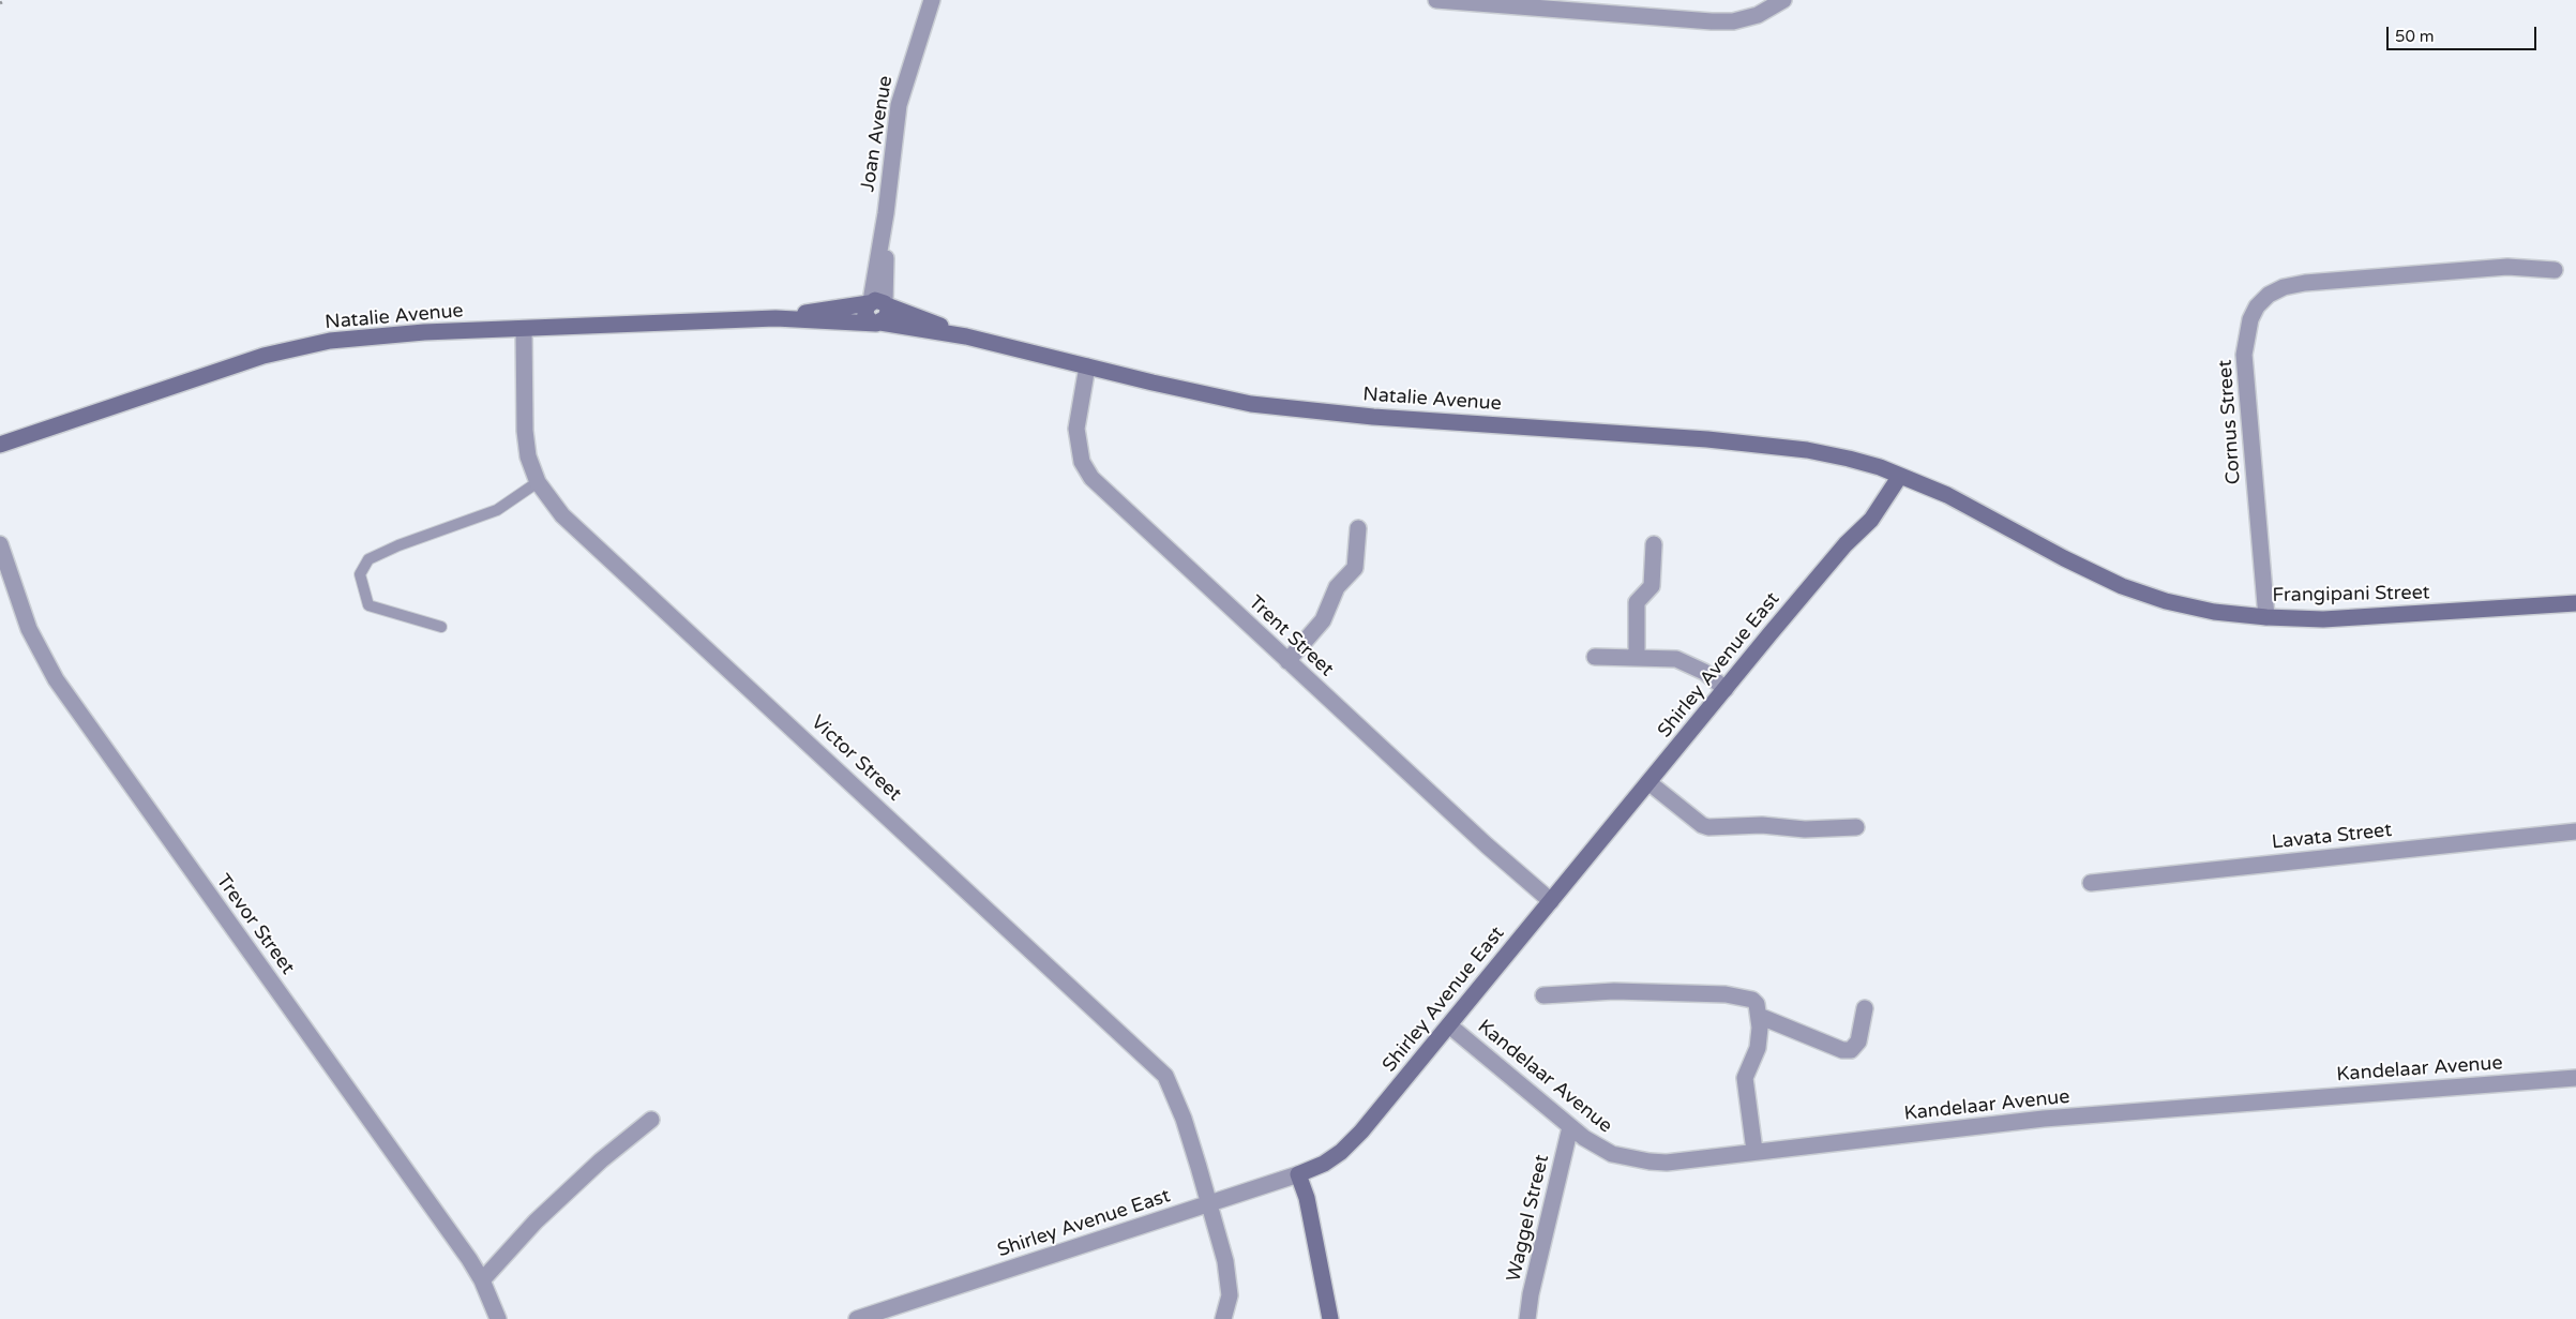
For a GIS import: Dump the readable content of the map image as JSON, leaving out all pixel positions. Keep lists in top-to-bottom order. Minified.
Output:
{"streets":{"street":["Joan Avenue","Natalie Avenue","Cornus Street","Frangipani Street","Trent Street","Shirley Avenue East","Victor Street","Lavata Street","Trevor Street","Kandelaar Avenue","Waggel Street"]},"crossings":[["Joan Avenue","Natalie Avenue"],["Natalie Avenue","Frangipani Street"],["Natalie Avenue","Trent Street"],["Natalie Avenue","Shirley Avenue East"],["Natalie Avenue","Victor Street"],["Cornus Street","Frangipani Street"],["Frangipani Street","Shirley Avenue East"],["Trent Street","Shirley Avenue East"],["Shirley Avenue East","Victor Street"],["Shirley Avenue East","Kandelaar Avenue"],["Kandelaar Avenue","Waggel Street"]],"scale_bar":"50 m"}
